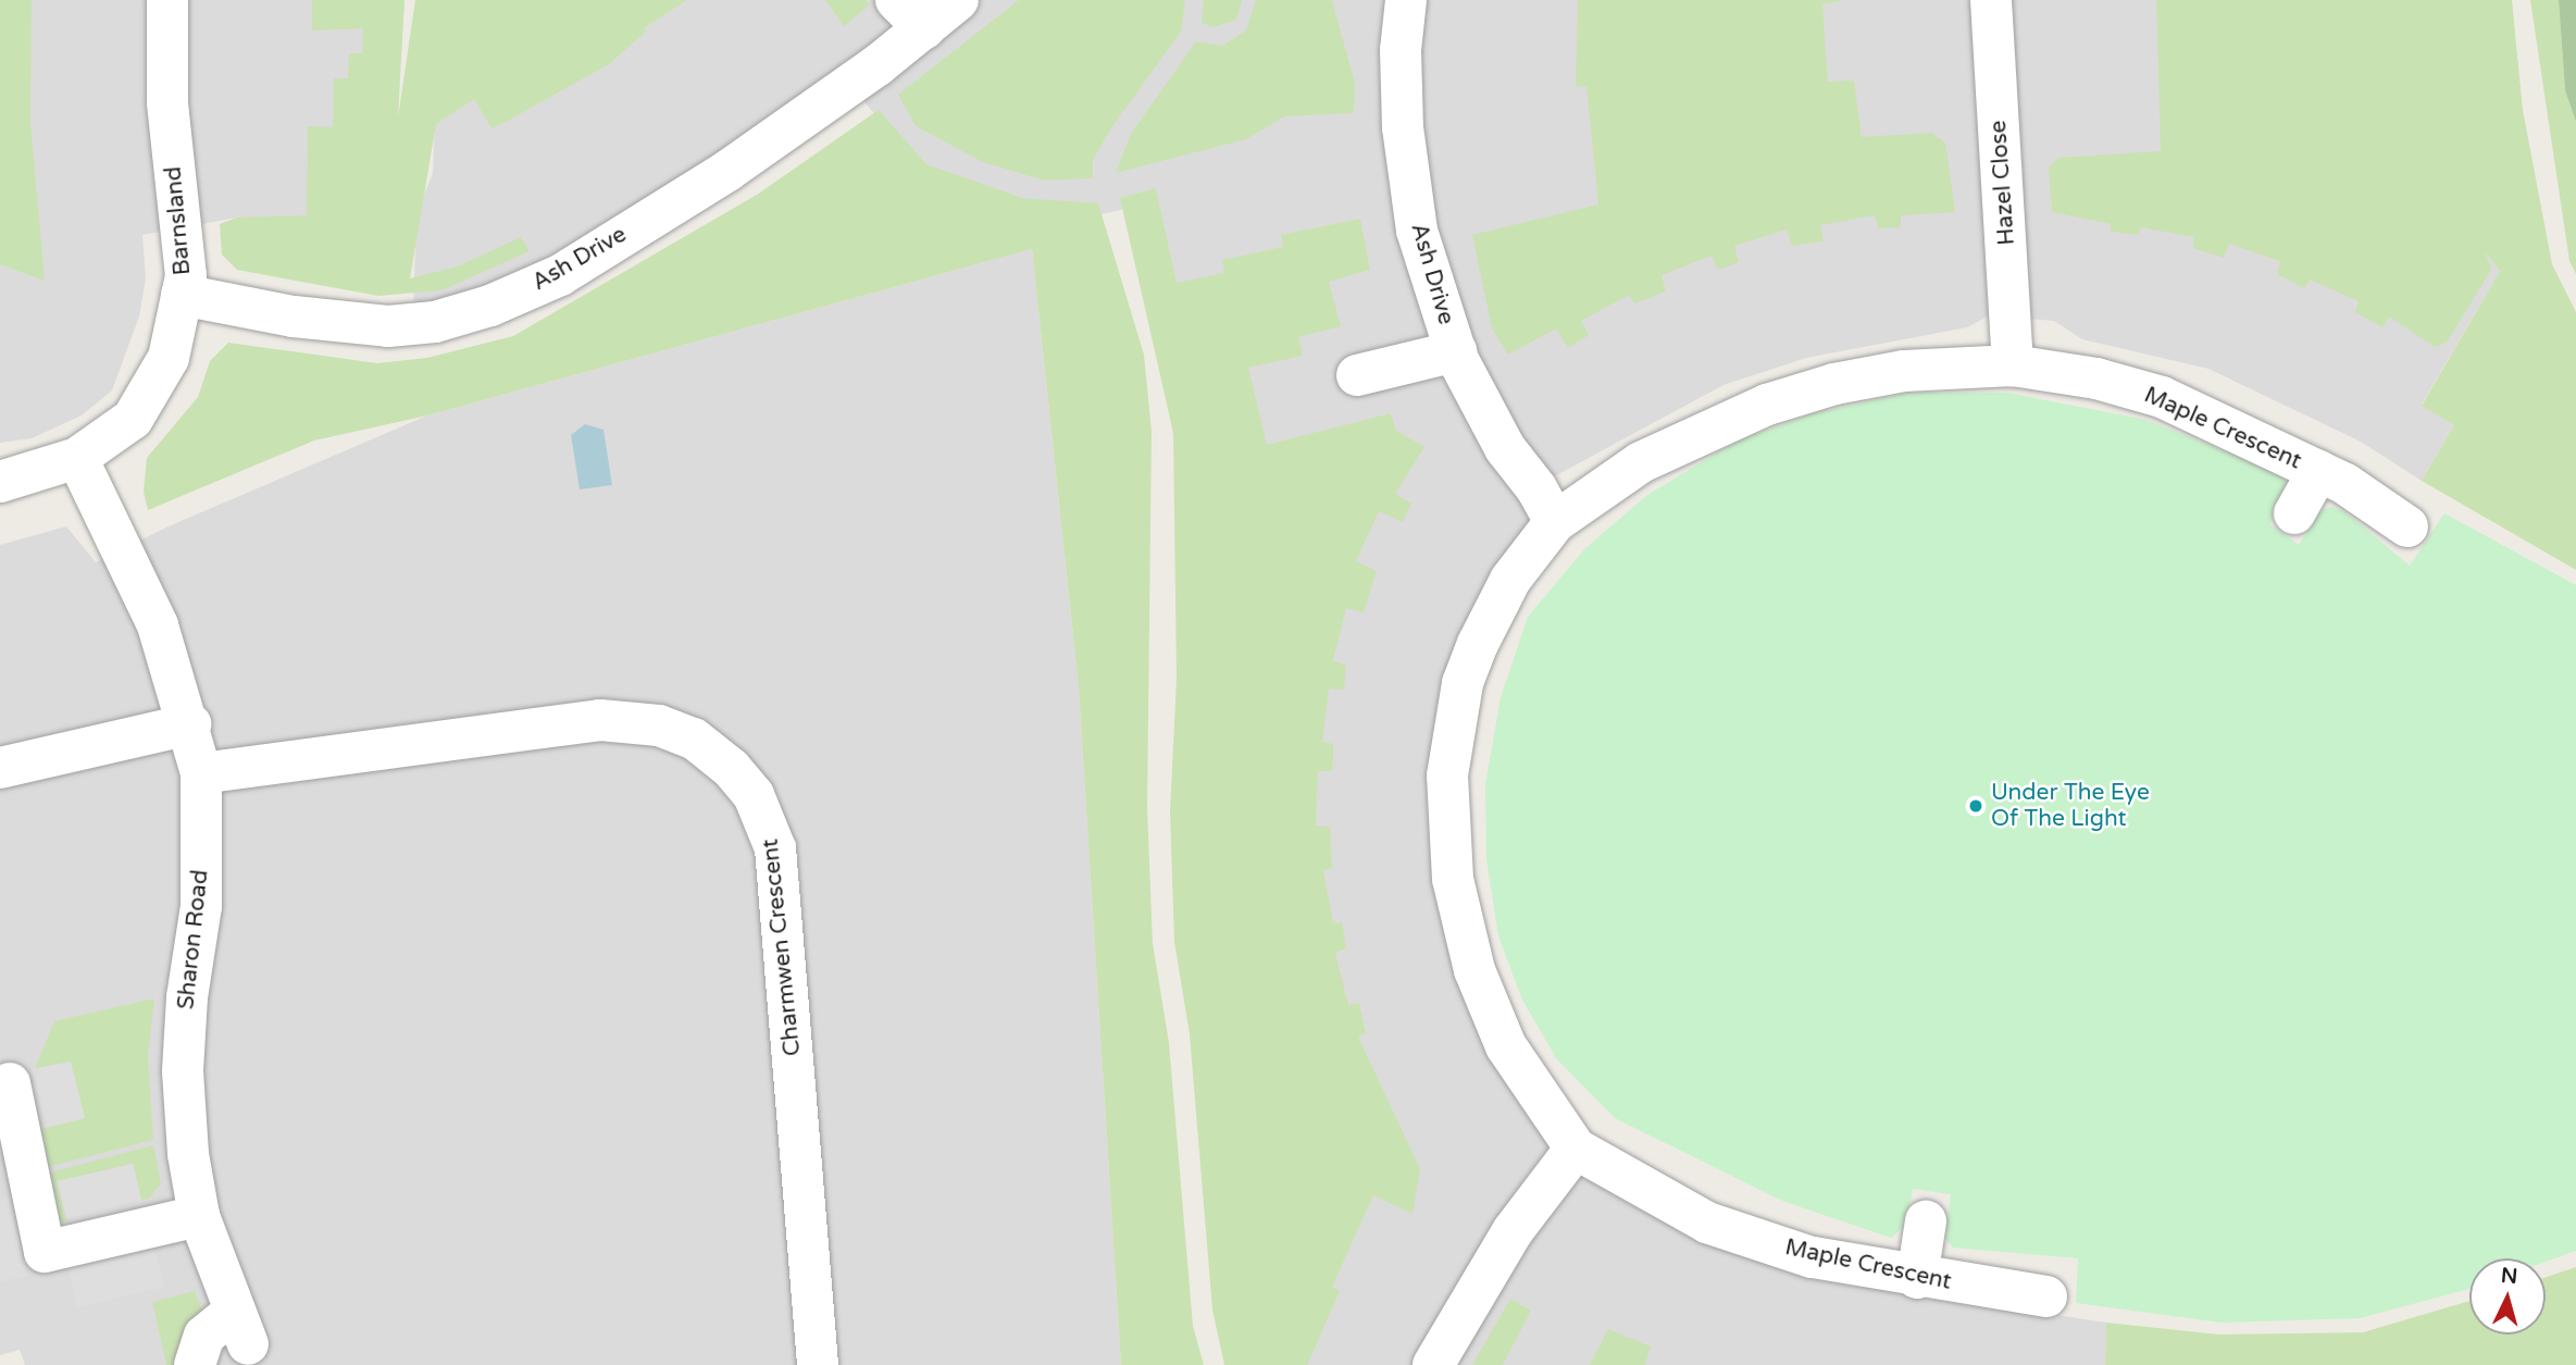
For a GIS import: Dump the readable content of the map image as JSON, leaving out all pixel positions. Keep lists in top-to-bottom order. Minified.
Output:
{"streets":{"street":["Hazel Close","Barnsland","Ash Drive","Maple Crescent","Sharon Road","Charmwen Crescent"]},"crossings":[["Hazel Close","Maple Crescent"],["Barnsland","Ash Drive"],["Barnsland","Sharon Road"],["Ash Drive","Maple Crescent"],["Sharon Road","Charmwen Crescent"]],"places":["Under The Eye Of The Light"],"north":"top"}
